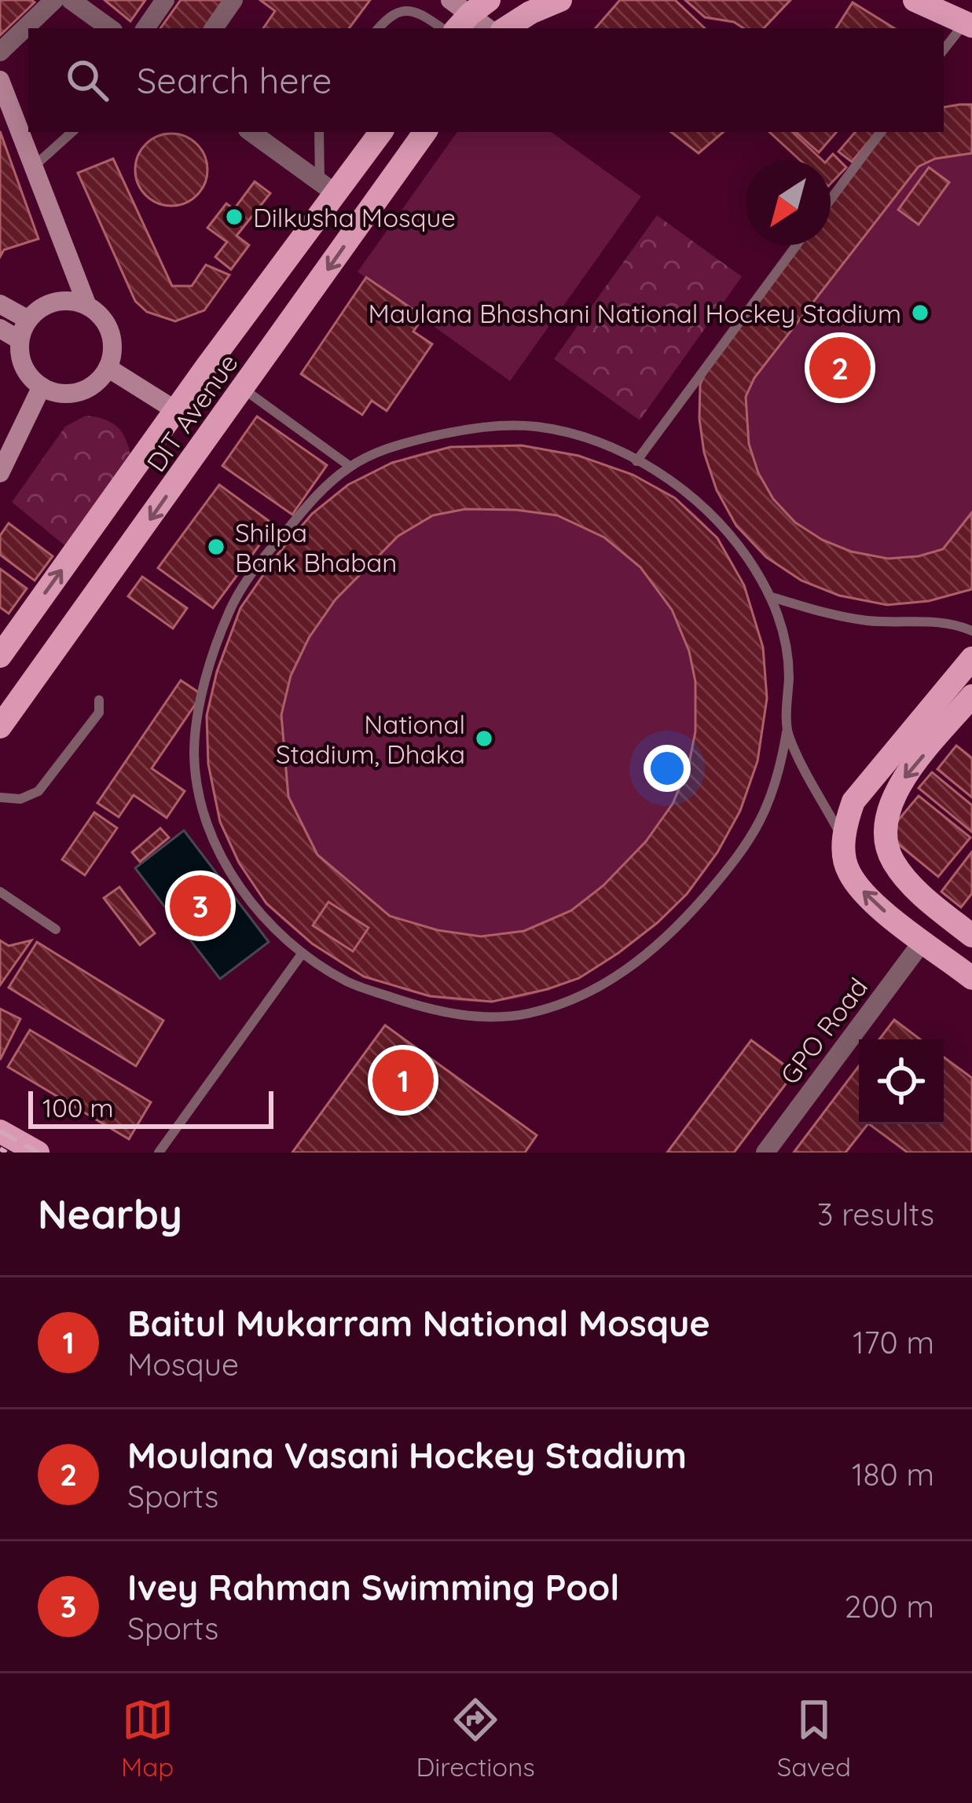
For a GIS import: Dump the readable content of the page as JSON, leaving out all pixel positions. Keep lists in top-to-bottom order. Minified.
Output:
{"streets":{"main road":["DIT Avenue"],"street":["GPO Road"]},"places":["Dilkusha Mosque","Maulana Bhashani National Hockey Stadium","Shilpa Bank Bhaban","National Stadium, Dhaka"],"scale_bar":"100 m","north":"bottom left","page":{"search":"Search here","pins":["2","3","1"],"scale":"100 m","heading":["Nearby","3 results"],"list":[{"mark":"1","name":"Baitul Mukarram National Mosque","note":"Mosque","value":"170 m"},{"mark":"2","name":"Moulana Vasani Hockey Stadium","note":"Sports","value":"180 m"},{"mark":"3","name":"Ivey Rahman Swimming Pool","note":"Sports","value":"200 m"}],"nav":["Map","Directions","Saved"]}}
